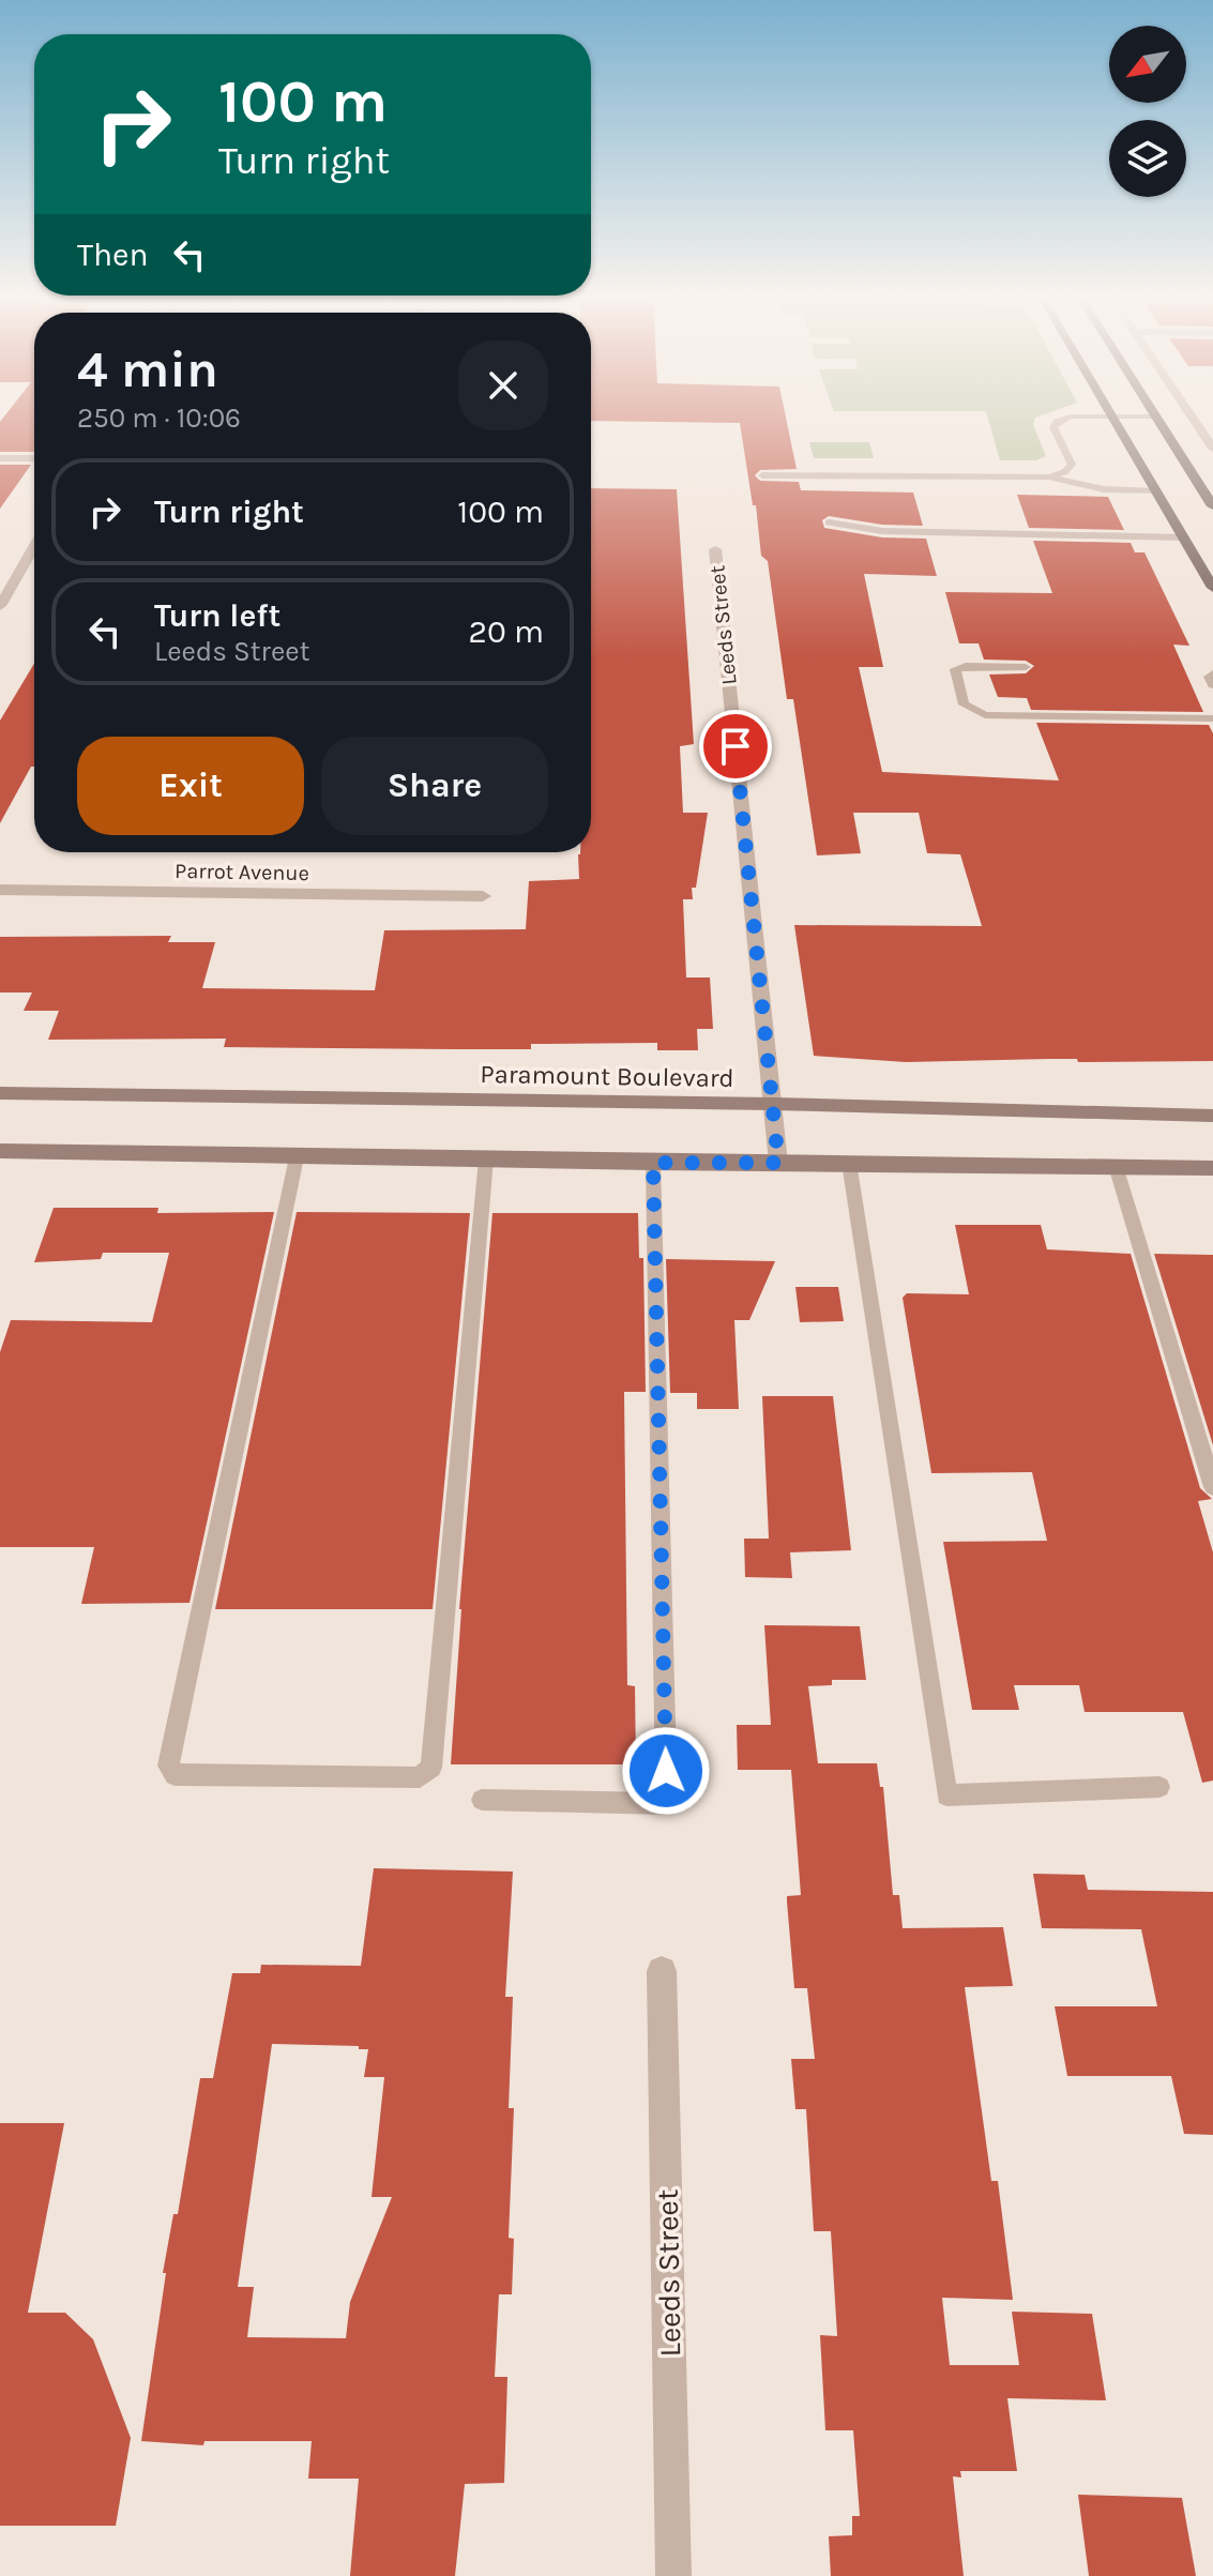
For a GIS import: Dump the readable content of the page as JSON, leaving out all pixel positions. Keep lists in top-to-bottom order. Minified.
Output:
{"streets":{"main road":["Paramount Boulevard"],"street":["Leeds Street","Parrot Avenue"]},"crossings":[["Leeds Street","Paramount Boulevard"]],"north":"bottom left","page":{"turn":["100 m","Turn right"],"then":"Then","heading":["4 min","250 m · 10:06"],"list":[{"name":"Turn right","value":"100 m"},{"name":"Turn left","note":"Leeds Street","value":"20 m"}],"buttons":["Exit","Share"]}}
